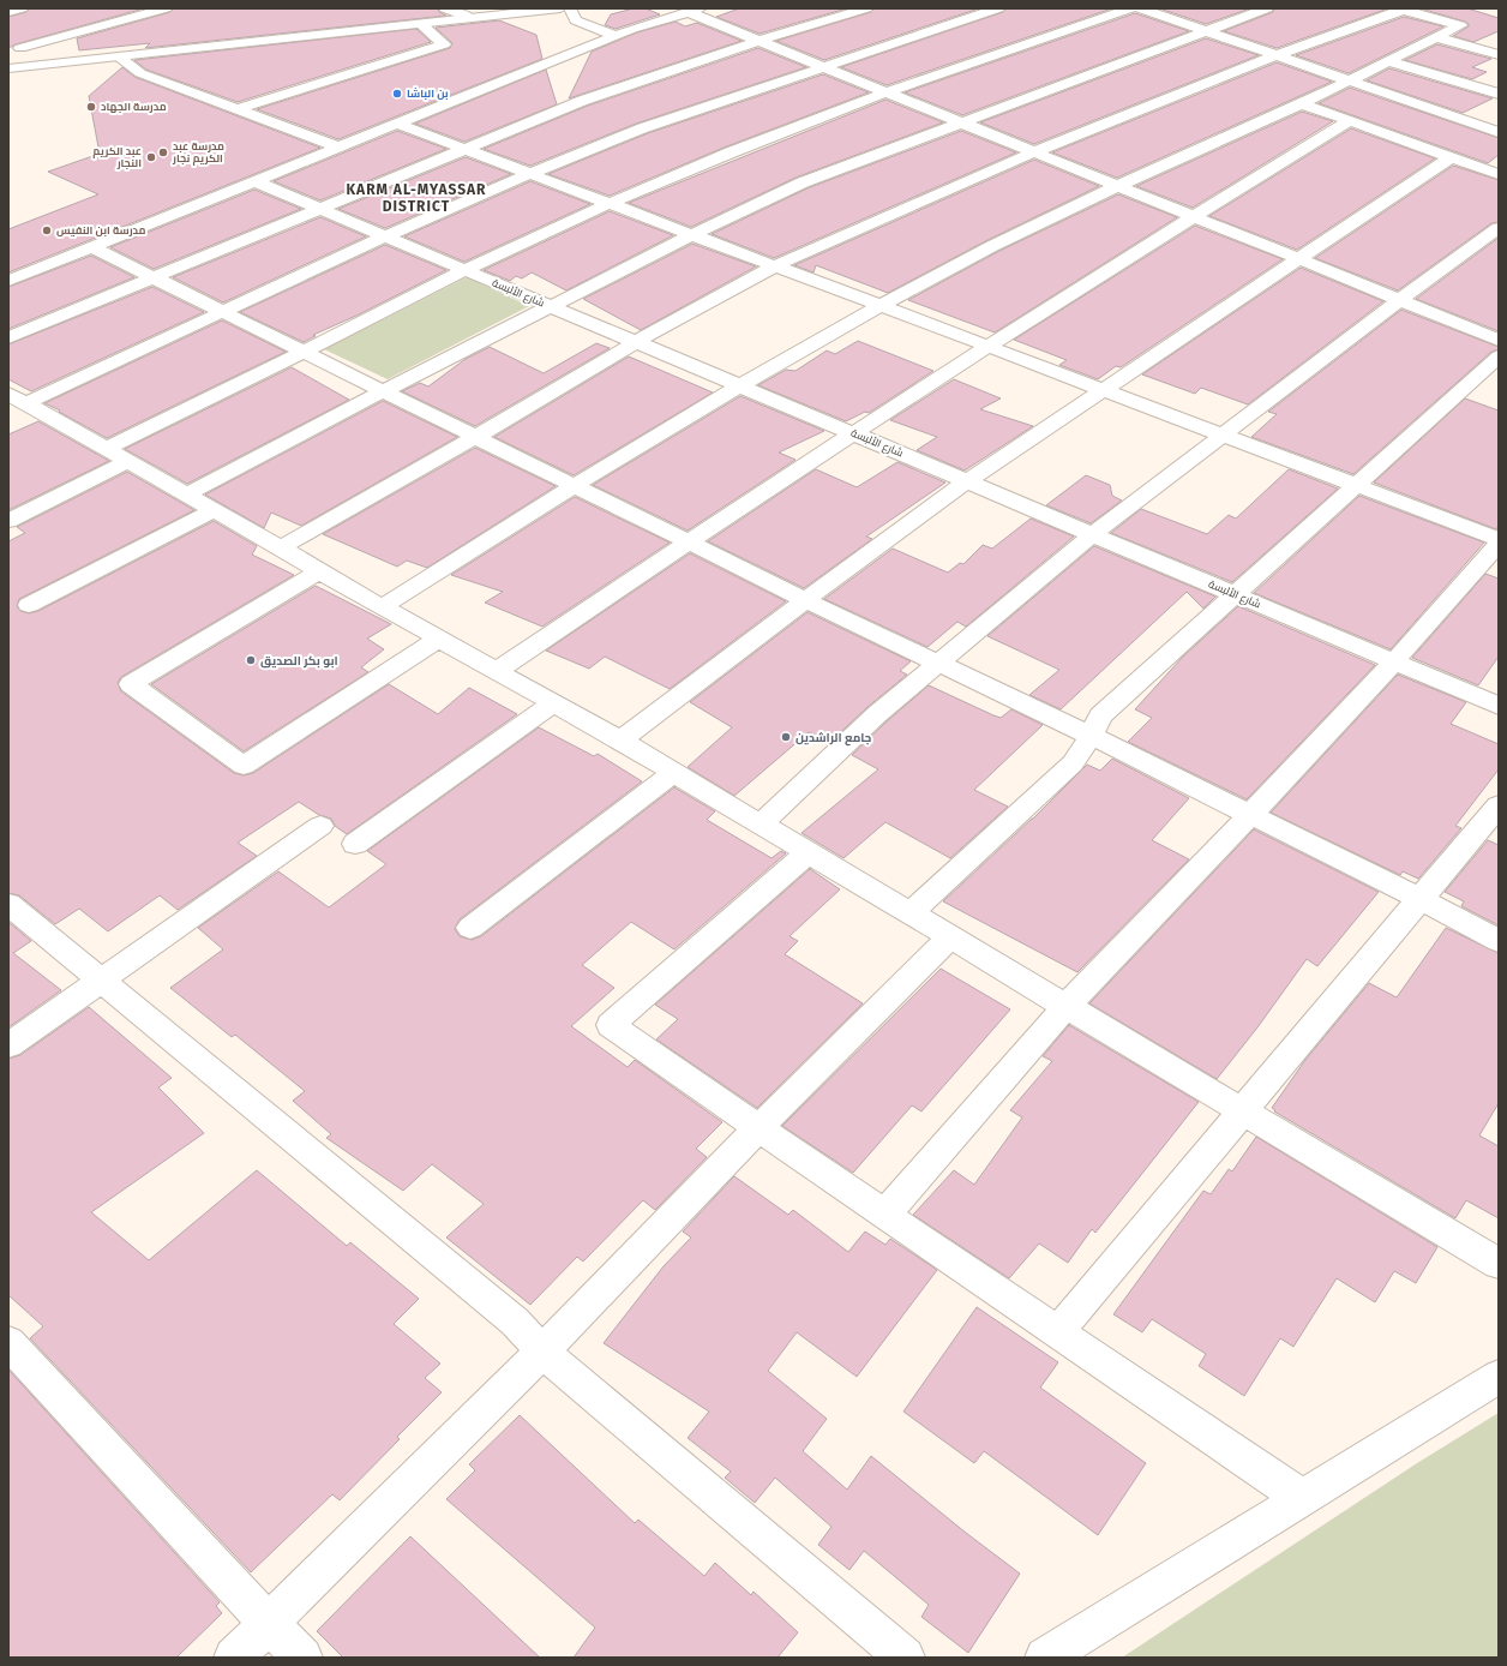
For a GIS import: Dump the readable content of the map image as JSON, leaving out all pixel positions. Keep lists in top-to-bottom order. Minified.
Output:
{"streets":{"street":["شارع الألبسة"]},"districts":["KARM AL-MYASSAR DISTRICT"],"places":["بن الباشا","مدرسة الجهاد","مدرسة عبد الكريم نجار","عبد الكريم النجار","مدرسة ابن النفيس","ابو بكر الصديق","جامع الراشدين"]}
